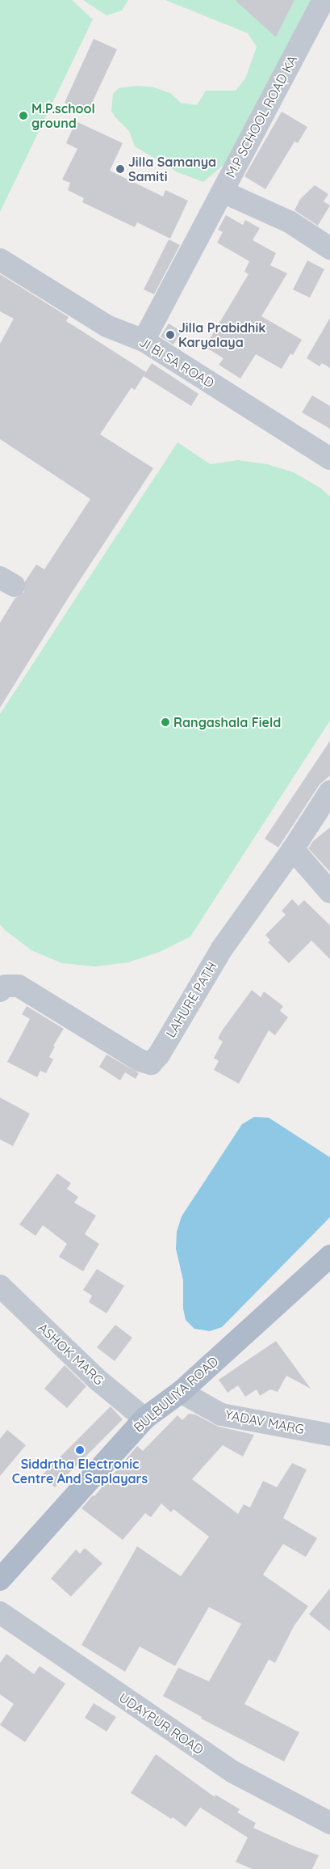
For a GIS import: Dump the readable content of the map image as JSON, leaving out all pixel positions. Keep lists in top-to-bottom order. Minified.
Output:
{"streets":{"main road":["BULBULIYA ROAD"],"street":["M.P SCHOOL ROAD KA","JI BI SA ROAD","LAHURE PATH","ASHOK MARG","YADAV MARG","UDAYPUR ROAD"]},"crossings":[["M.P SCHOOL ROAD KA","JI BI SA ROAD"],["ASHOK MARG","BULBULIYA ROAD"],["BULBULIYA ROAD","YADAV MARG"]],"places":["M.P.school ground","Jilla Samanya Samiti","Jilla Prabidhik Karyalaya","Rangashala Field","Siddrtha Electronic Centre And Saplayars"]}
